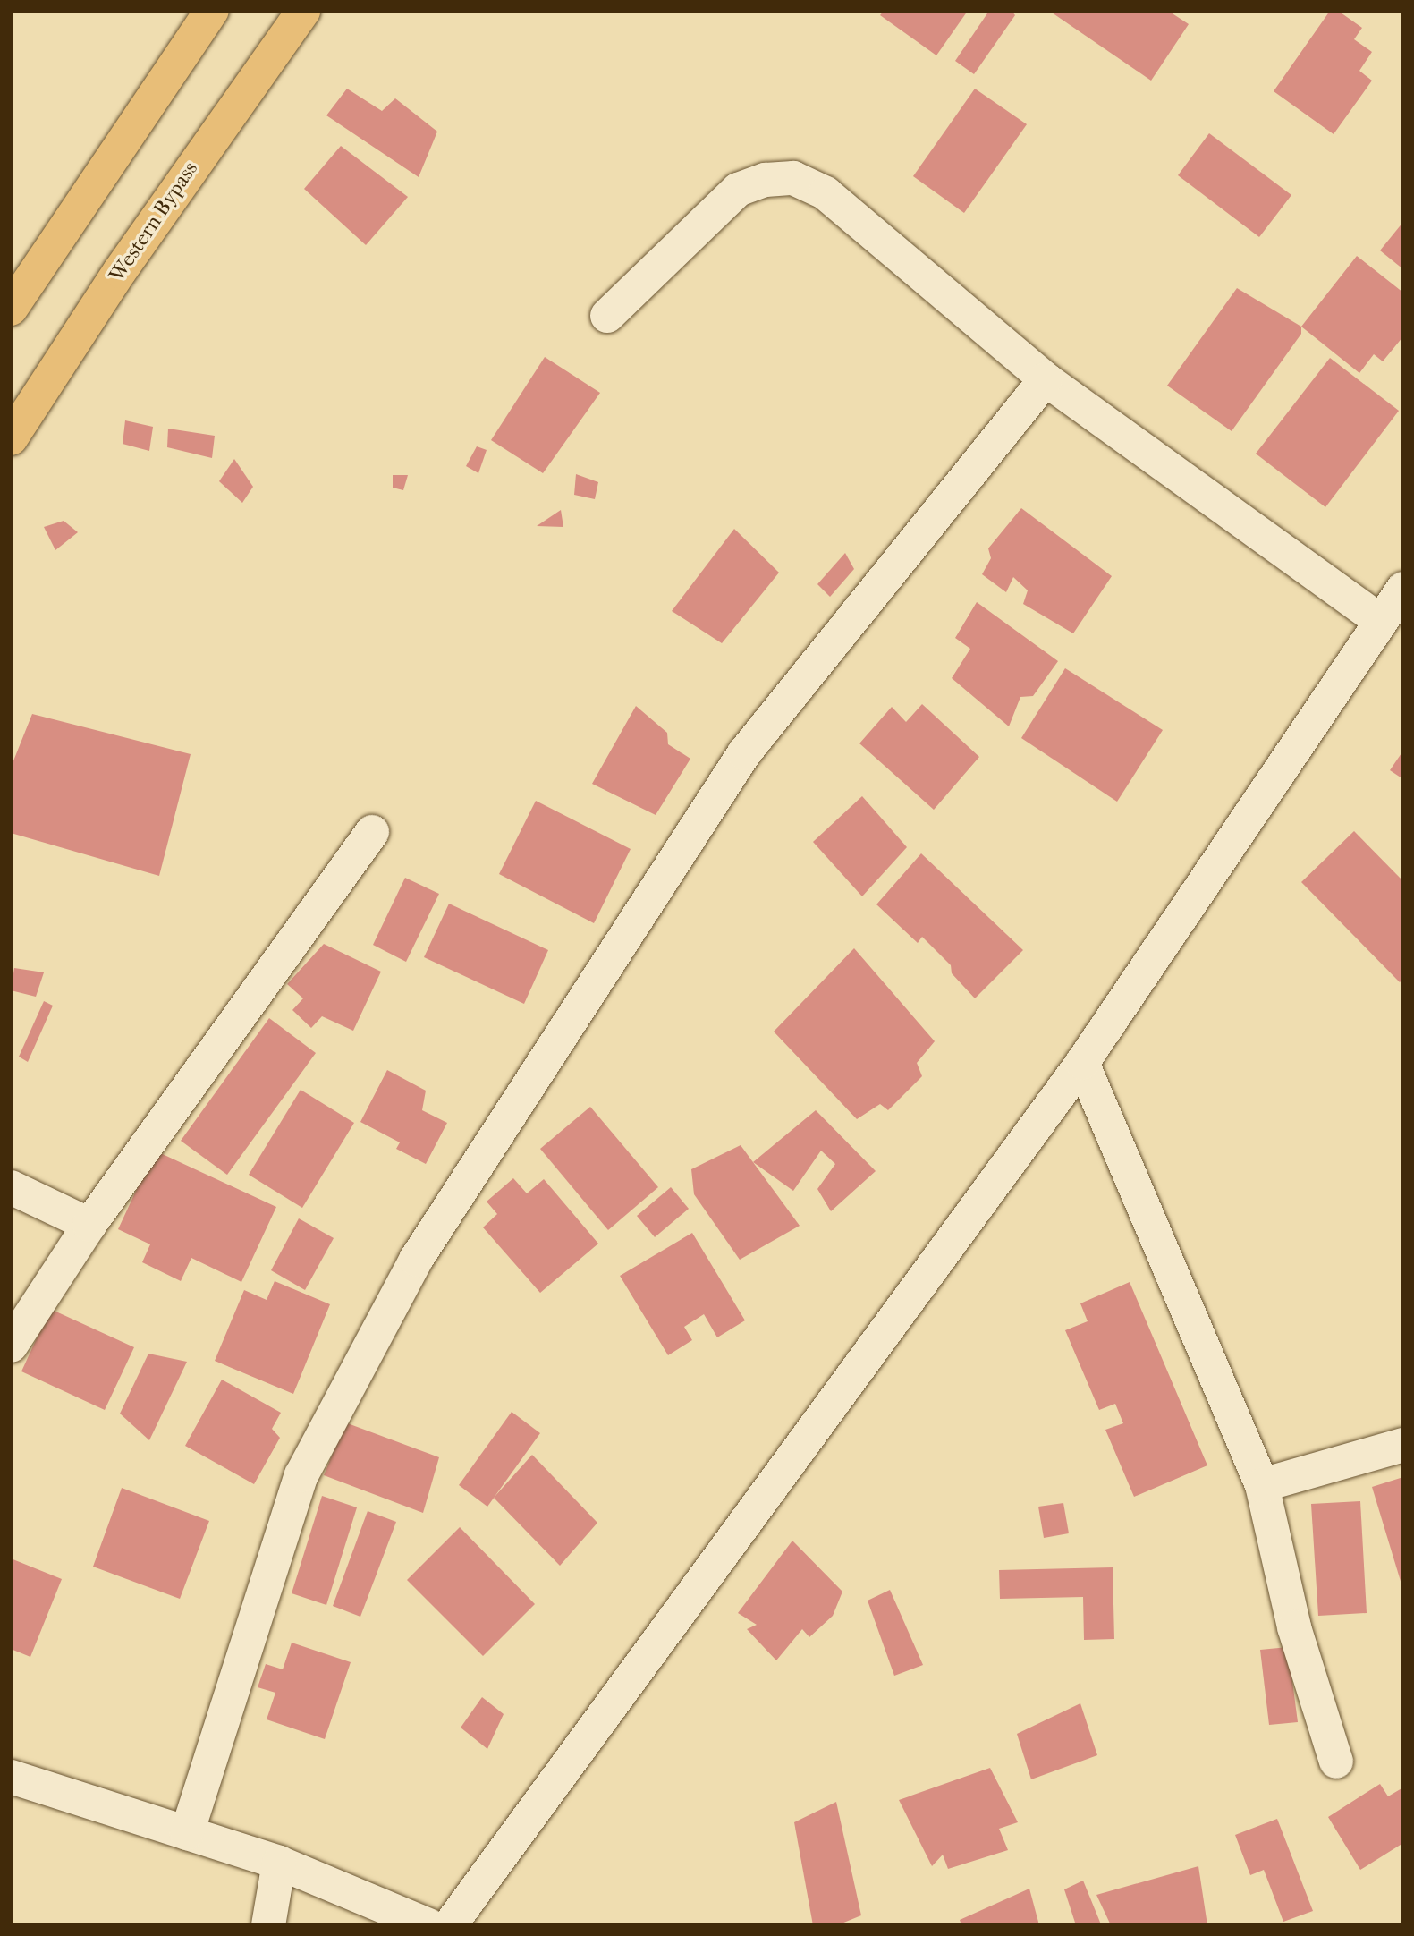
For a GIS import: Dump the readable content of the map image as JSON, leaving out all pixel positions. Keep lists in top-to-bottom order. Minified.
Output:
{"streets":{"main road":["Western Bypass"]}}
